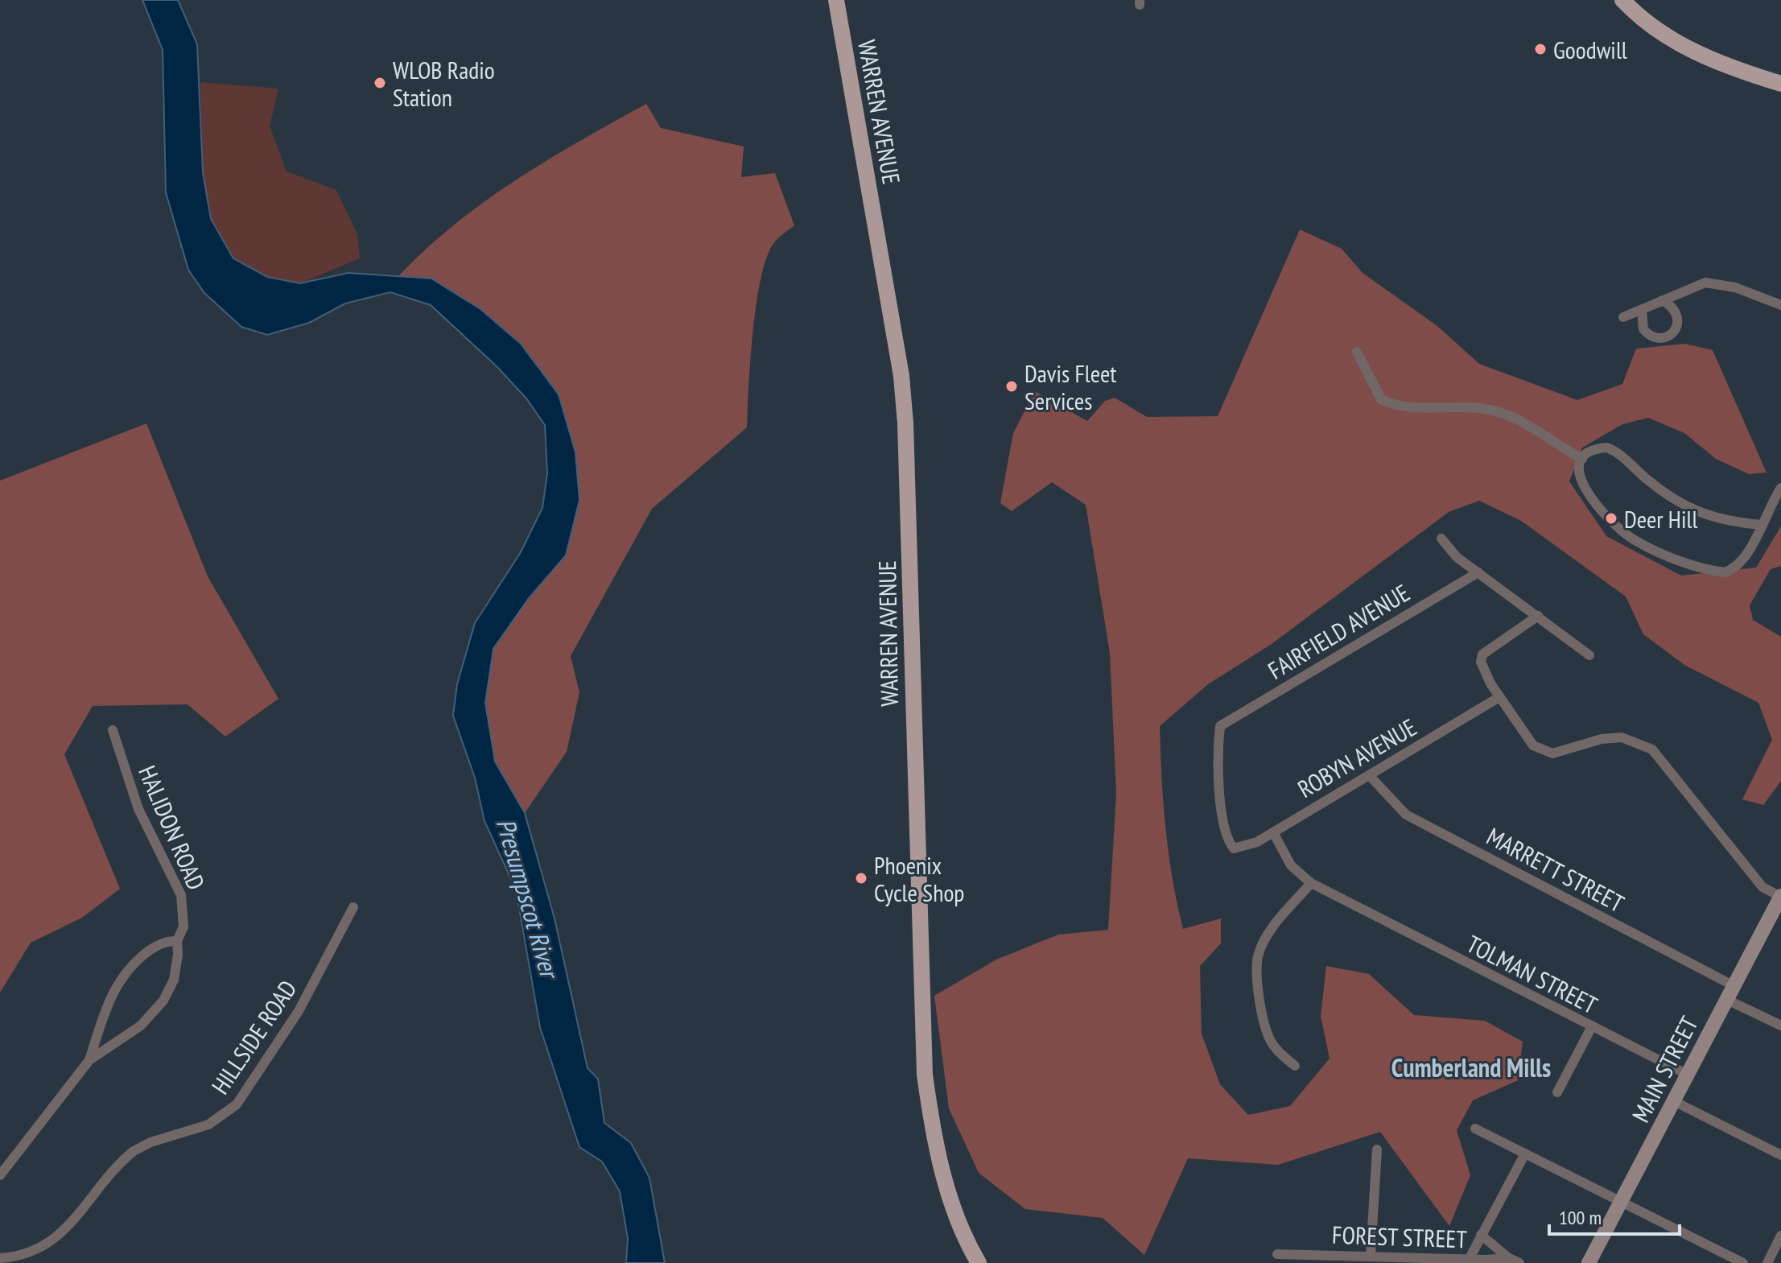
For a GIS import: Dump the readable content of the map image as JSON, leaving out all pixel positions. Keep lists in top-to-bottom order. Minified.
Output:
{"streets":{"main road":["WARREN AVENUE","MAIN STREET"],"street":["FAIRFIELD AVENUE","ROBYN AVENUE","HALIDON ROAD","MARRETT STREET","TOLMAN STREET","HILLSIDE ROAD","FOREST STREET"]},"crossings":[["FAIRFIELD AVENUE","ROBYN AVENUE"],["ROBYN AVENUE","MARRETT STREET"],["ROBYN AVENUE","TOLMAN STREET"],["MARRETT STREET","MAIN STREET"],["TOLMAN STREET","MAIN STREET"]],"districts":["Cumberland Mills"],"water":["Presumpscot River"],"places":["Goodwill","WLOB Radio Station","Davis Fleet Services","Deer Hill","Phoenix Cycle Shop"],"scale_bar":"100 m"}
